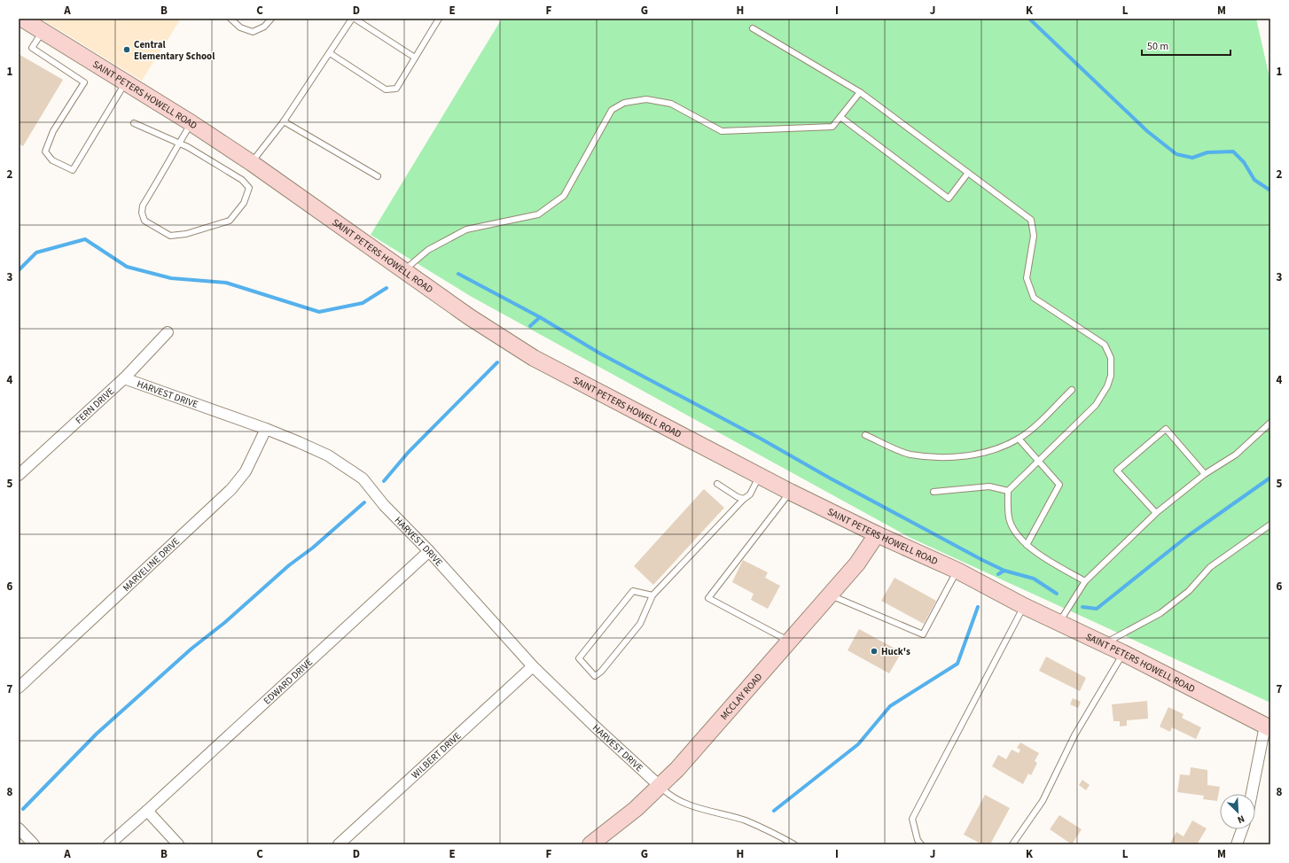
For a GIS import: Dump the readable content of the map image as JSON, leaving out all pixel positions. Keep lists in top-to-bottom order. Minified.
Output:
{"streets":{"main road":["SAINT PETERS HOWELL ROAD","MCCLAY ROAD"],"street":["HARVEST DRIVE","FERN DRIVE","MARVELINE DRIVE","EDWARD DRIVE","WILBERT DRIVE"]},"crossings":[["SAINT PETERS HOWELL ROAD","MCCLAY ROAD"],["HARVEST DRIVE","FERN DRIVE"],["HARVEST DRIVE","MARVELINE DRIVE"],["HARVEST DRIVE","EDWARD DRIVE"],["HARVEST DRIVE","MCCLAY ROAD"],["HARVEST DRIVE","WILBERT DRIVE"]],"places":["Central Elementary School","Huck's"],"scale_bar":"50 m","north":"bottom right","grid":{"columns":["A","B","C","D","E","F","G","H","I","J","K","L","M"],"rows":["1","2","3","4","5","6","7","8"]}}
